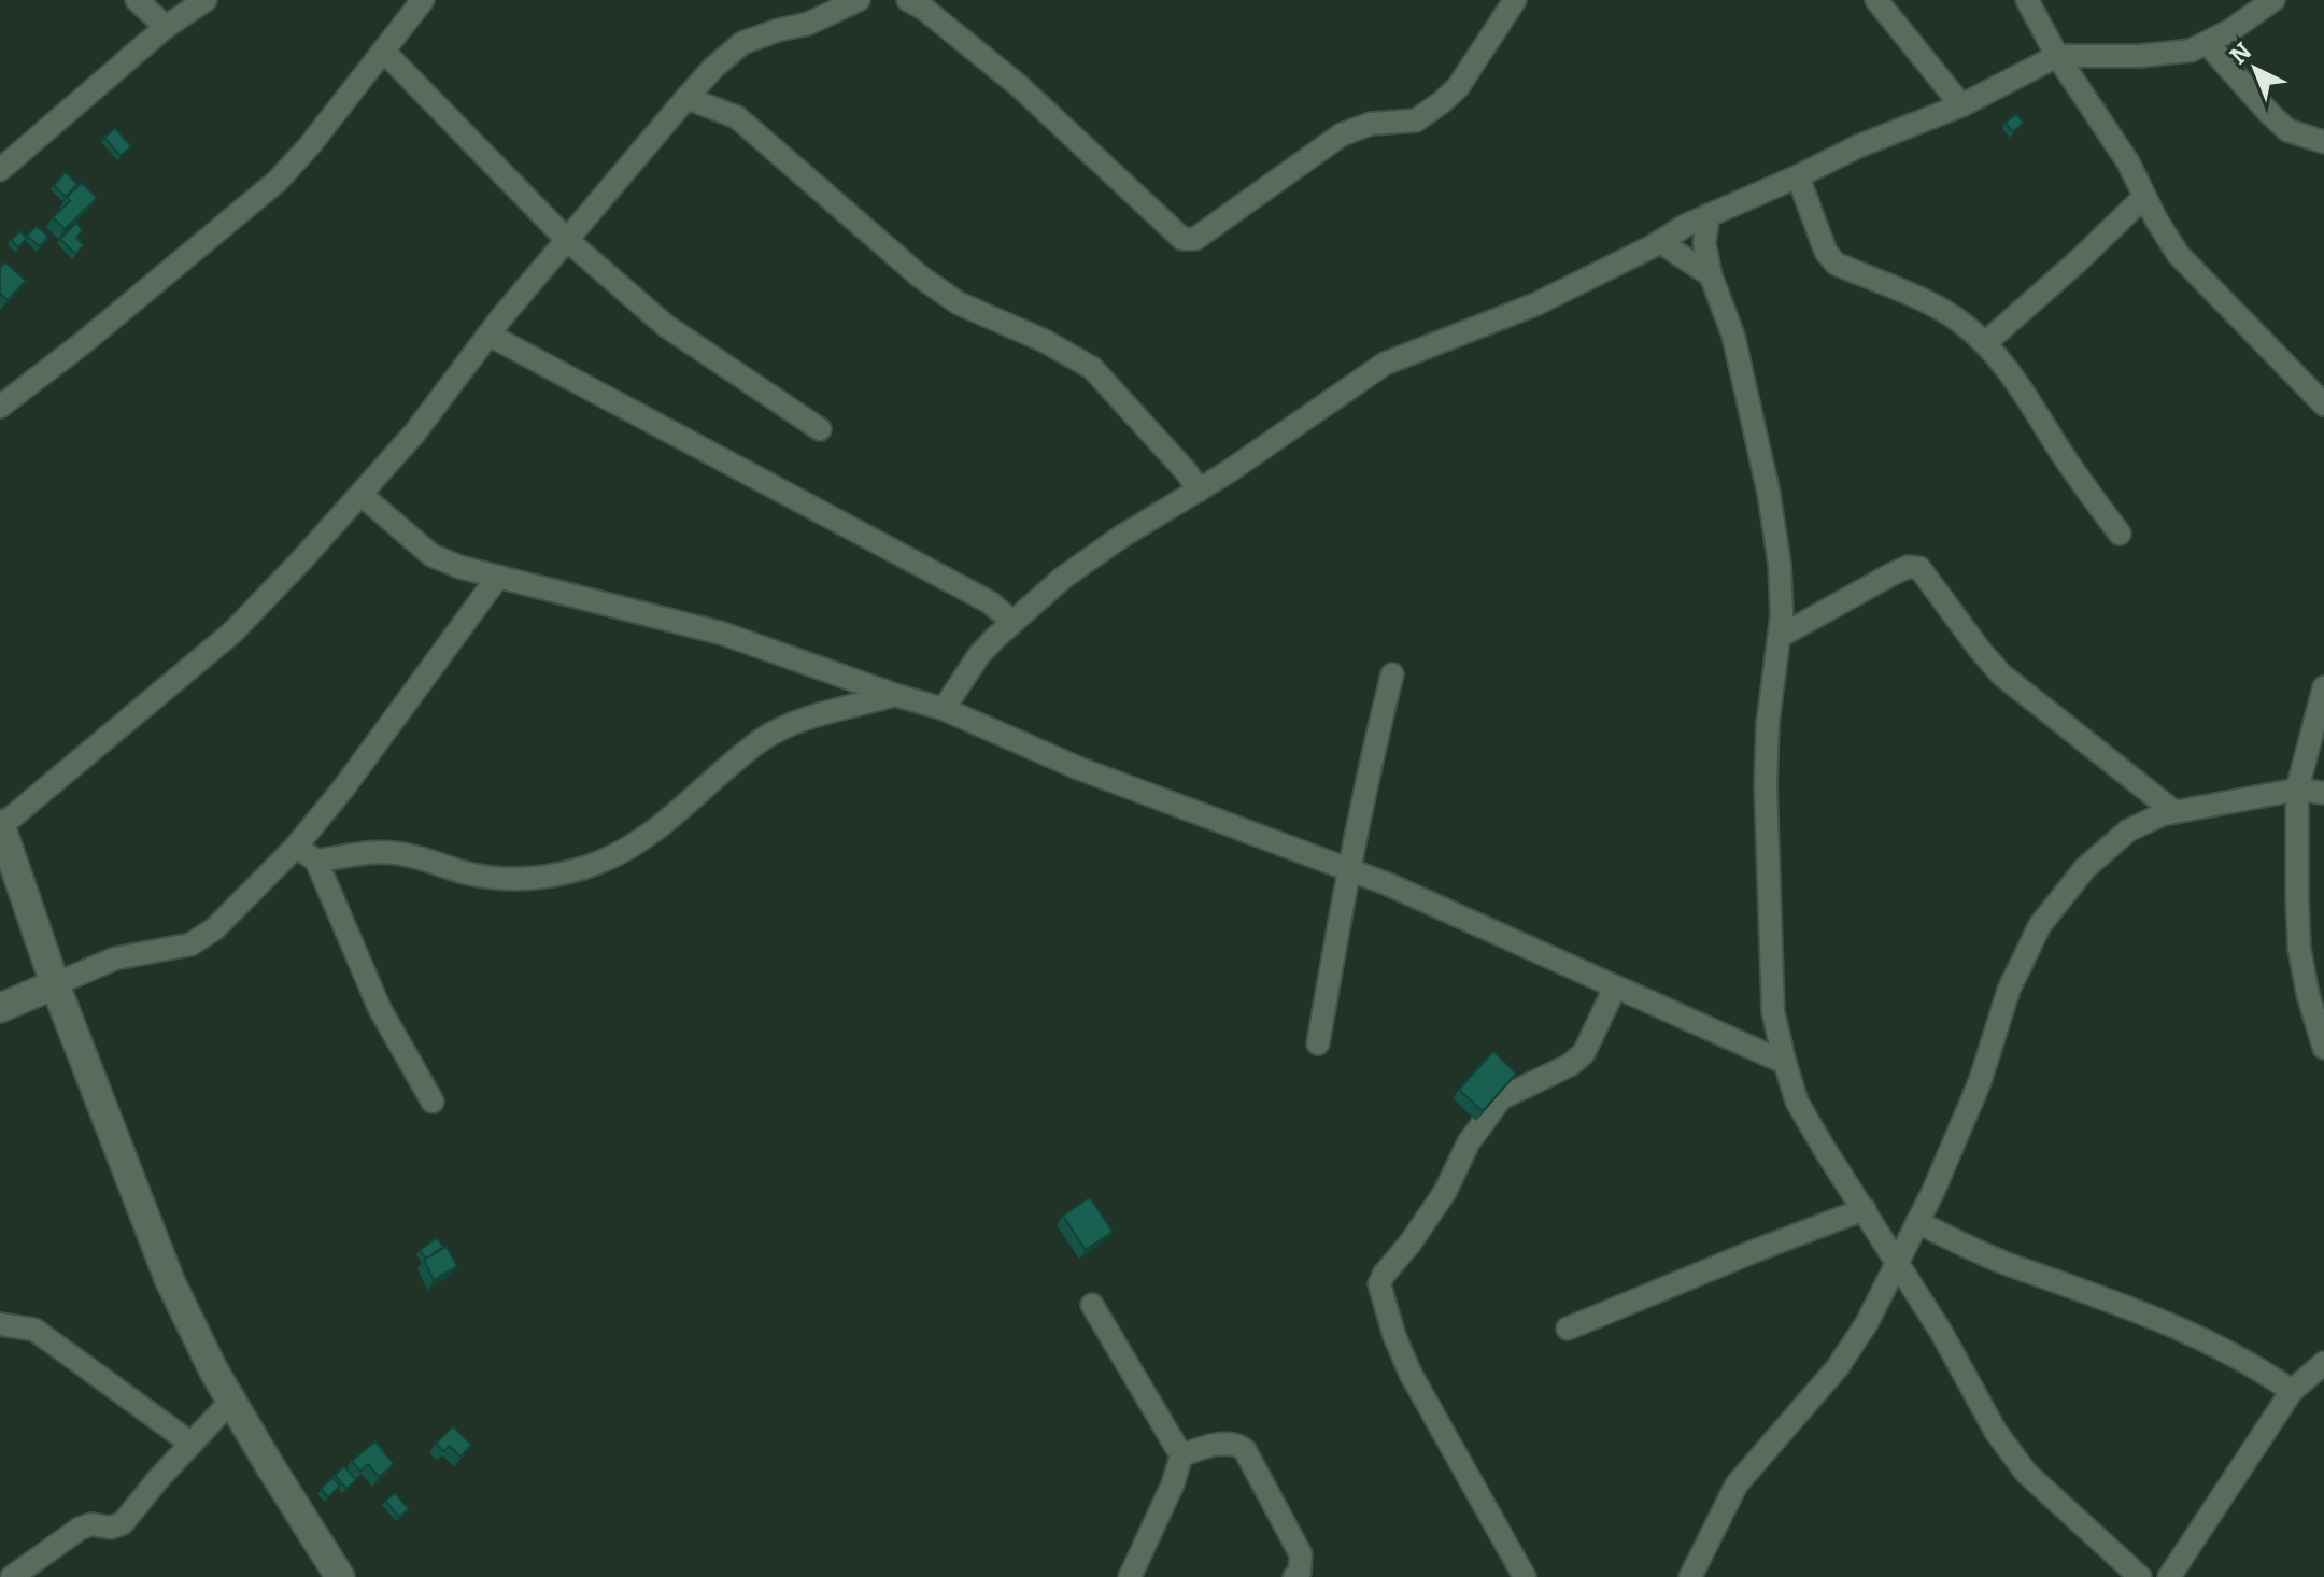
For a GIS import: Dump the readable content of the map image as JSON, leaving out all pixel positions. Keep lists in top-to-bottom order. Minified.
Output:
{"north":"top left"}
